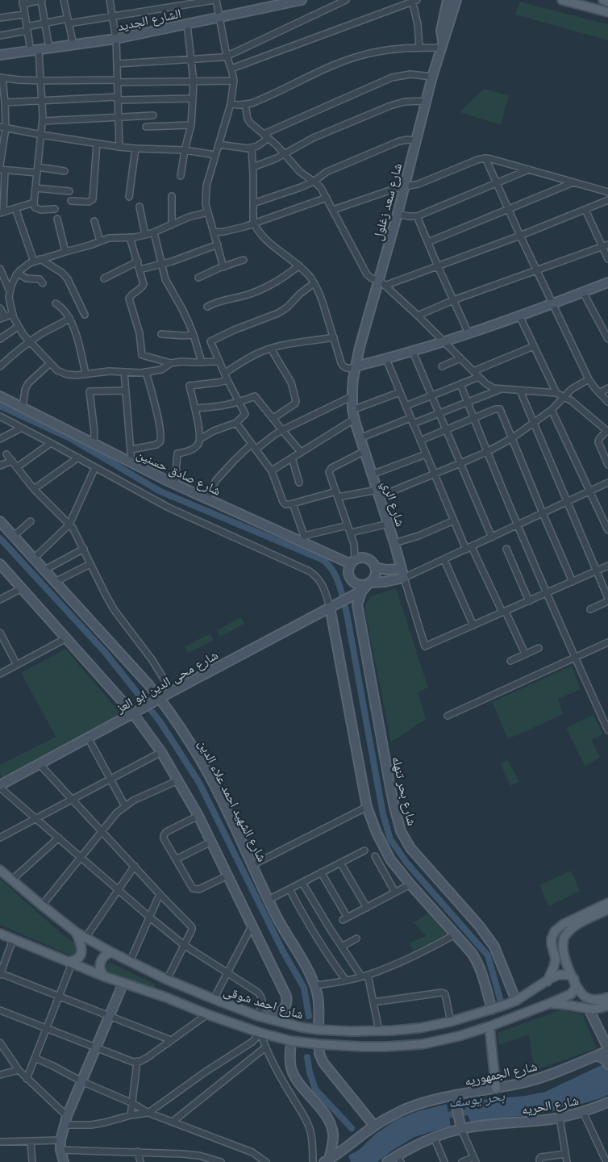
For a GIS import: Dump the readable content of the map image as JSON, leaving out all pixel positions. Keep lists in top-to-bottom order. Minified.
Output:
{"streets":{"main road":["شارع احمد شوقى"],"street":["الشارع الجديد","شارع سعد زغلول","شارع صادق حسنين","شارع الري","شارع محى الدين ابو العز","شارع بحر تنهله","شارع الشهيد احمد علاء الدين","شارع الجمهوريه","شارع الحريه"]},"crossings":[["شارع سعد زغلول","شارع الري"],["شارع صادق حسنين","شارع محى الدين ابو العز"],["شارع محى الدين ابو العز","شارع الشهيد احمد علاء الدين"],["شارع بحر تنهله","شارع احمد شوقى"],["شارع الشهيد احمد علاء الدين","شارع احمد شوقى"]],"water":["بحر يوسف"]}
